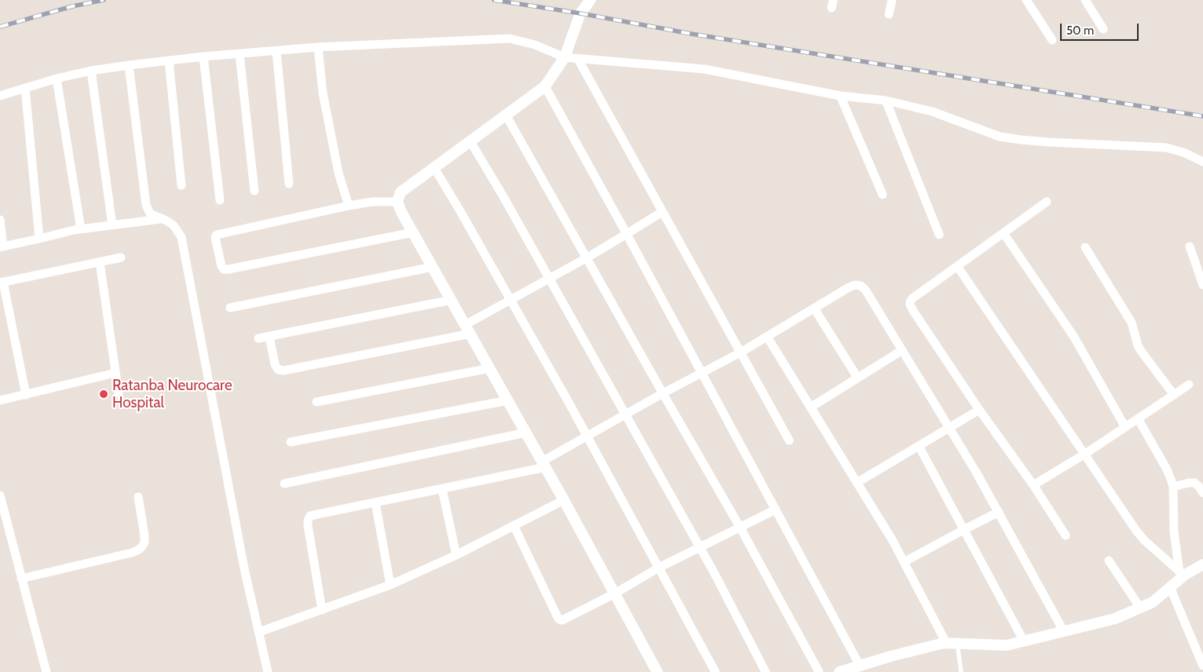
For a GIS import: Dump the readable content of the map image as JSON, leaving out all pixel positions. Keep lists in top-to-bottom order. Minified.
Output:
{"places":["Ratanba Neurocare Hospital"],"scale_bar":"50 m"}
